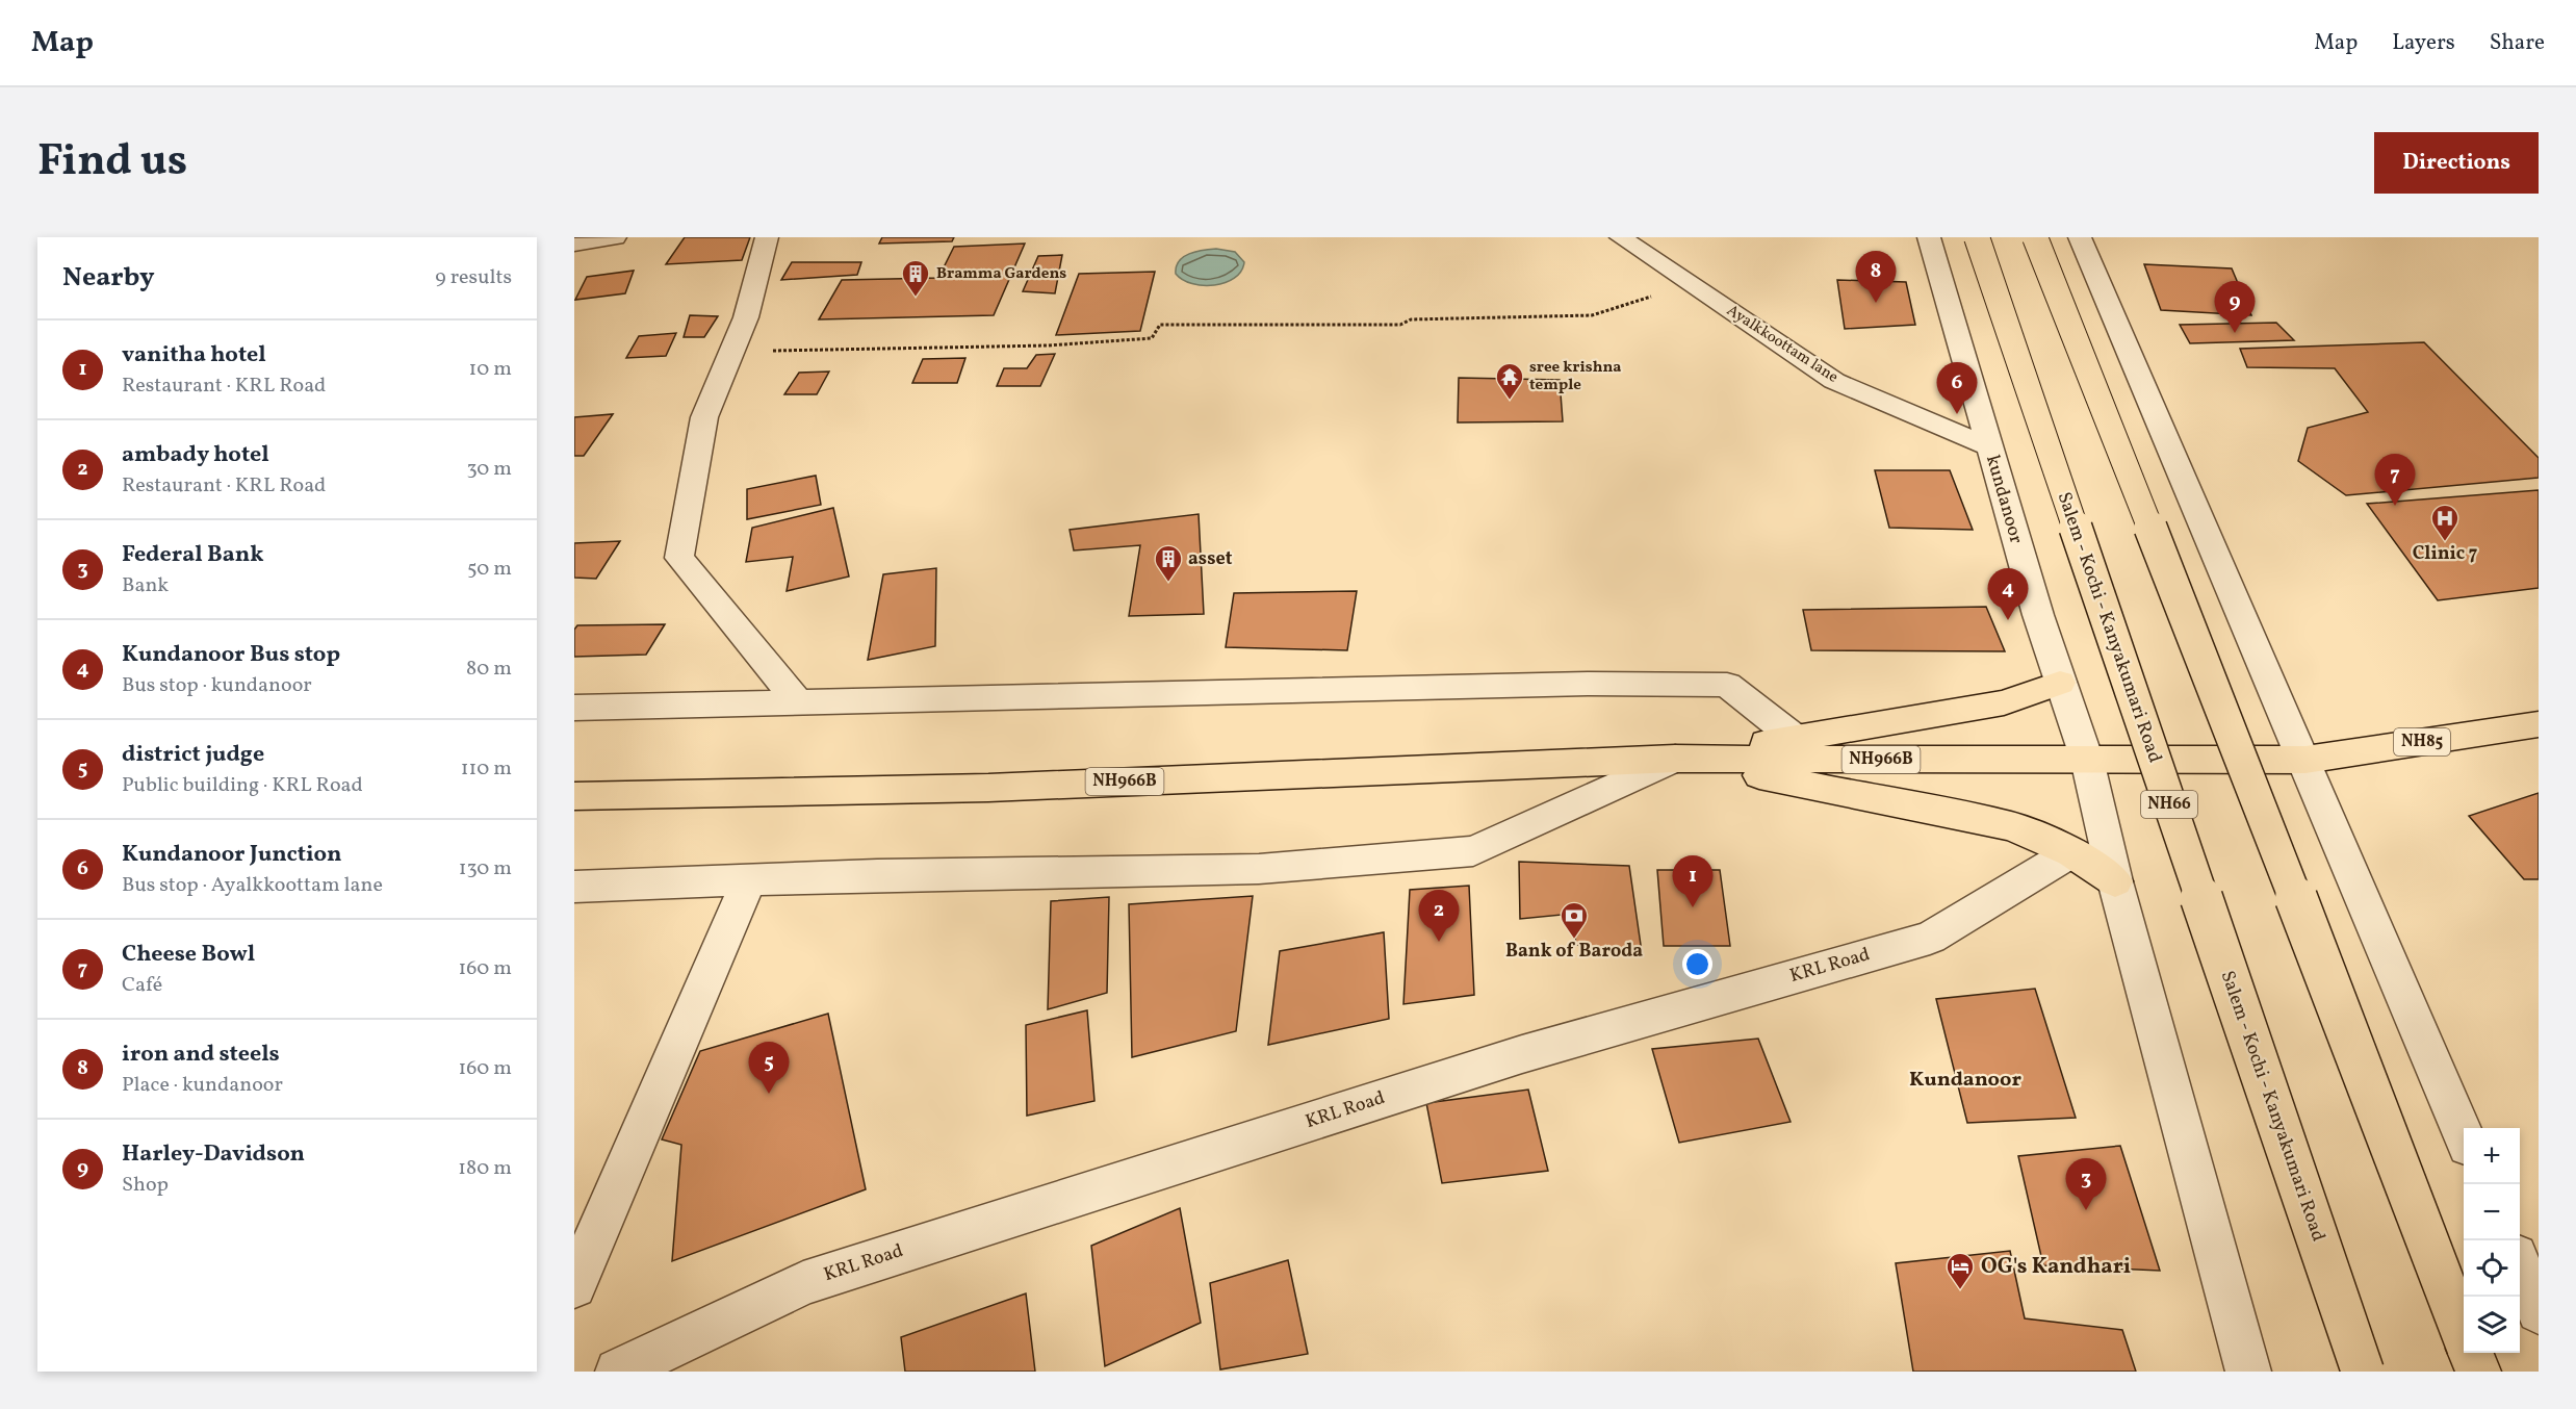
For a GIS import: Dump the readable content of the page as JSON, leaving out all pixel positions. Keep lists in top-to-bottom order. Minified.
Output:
{"streets":{"highway":["Salem - Kochi - Kanyakumari Road","NH85","NH966B","NH66"],"street":["Ayalkkoottam lane","kundanoor","KRL Road"]},"crossings":[["Ayalkkoottam lane","kundanoor"],["kundanoor","NH966B"]],"districts":["Kundanoor"],"places":{"building":["Bramma Gardens","asset"],"temple":["sree krishna temple"],"hospital":["Clinic 7"],"bank":["Bank of Baroda"],"hotel":["OG's Kandhari"]},"page":{"header":"Map","nav":["Map","Layers","Share"],"title":"Find us","buttons":"Directions","heading":["Nearby","9 results"],"pins":["8","9","6","7","4","1","2","5","3"],"list":[{"mark":"1","name":"vanitha hotel","note":"Restaurant · KRL Road","value":"10 m"},{"mark":"2","name":"ambady hotel","note":"Restaurant · KRL Road","value":"30 m"},{"mark":"3","name":"Federal Bank","note":"Bank","value":"50 m"},{"mark":"4","name":"Kundanoor Bus stop","note":"Bus stop · kundanoor","value":"80 m"},{"mark":"5","name":"district judge","note":"Public building · KRL Road","value":"110 m"},{"mark":"6","name":"Kundanoor Junction","note":"Bus stop · Ayalkkoottam lane","value":"130 m"},{"mark":"7","name":"Cheese Bowl","note":"Café","value":"160 m"},{"mark":"8","name":"iron and steels","note":"Place · kundanoor","value":"160 m"},{"mark":"9","name":"Harley-Davidson","note":"Shop","value":"180 m"}],"map_buttons":["+","−"]}}
